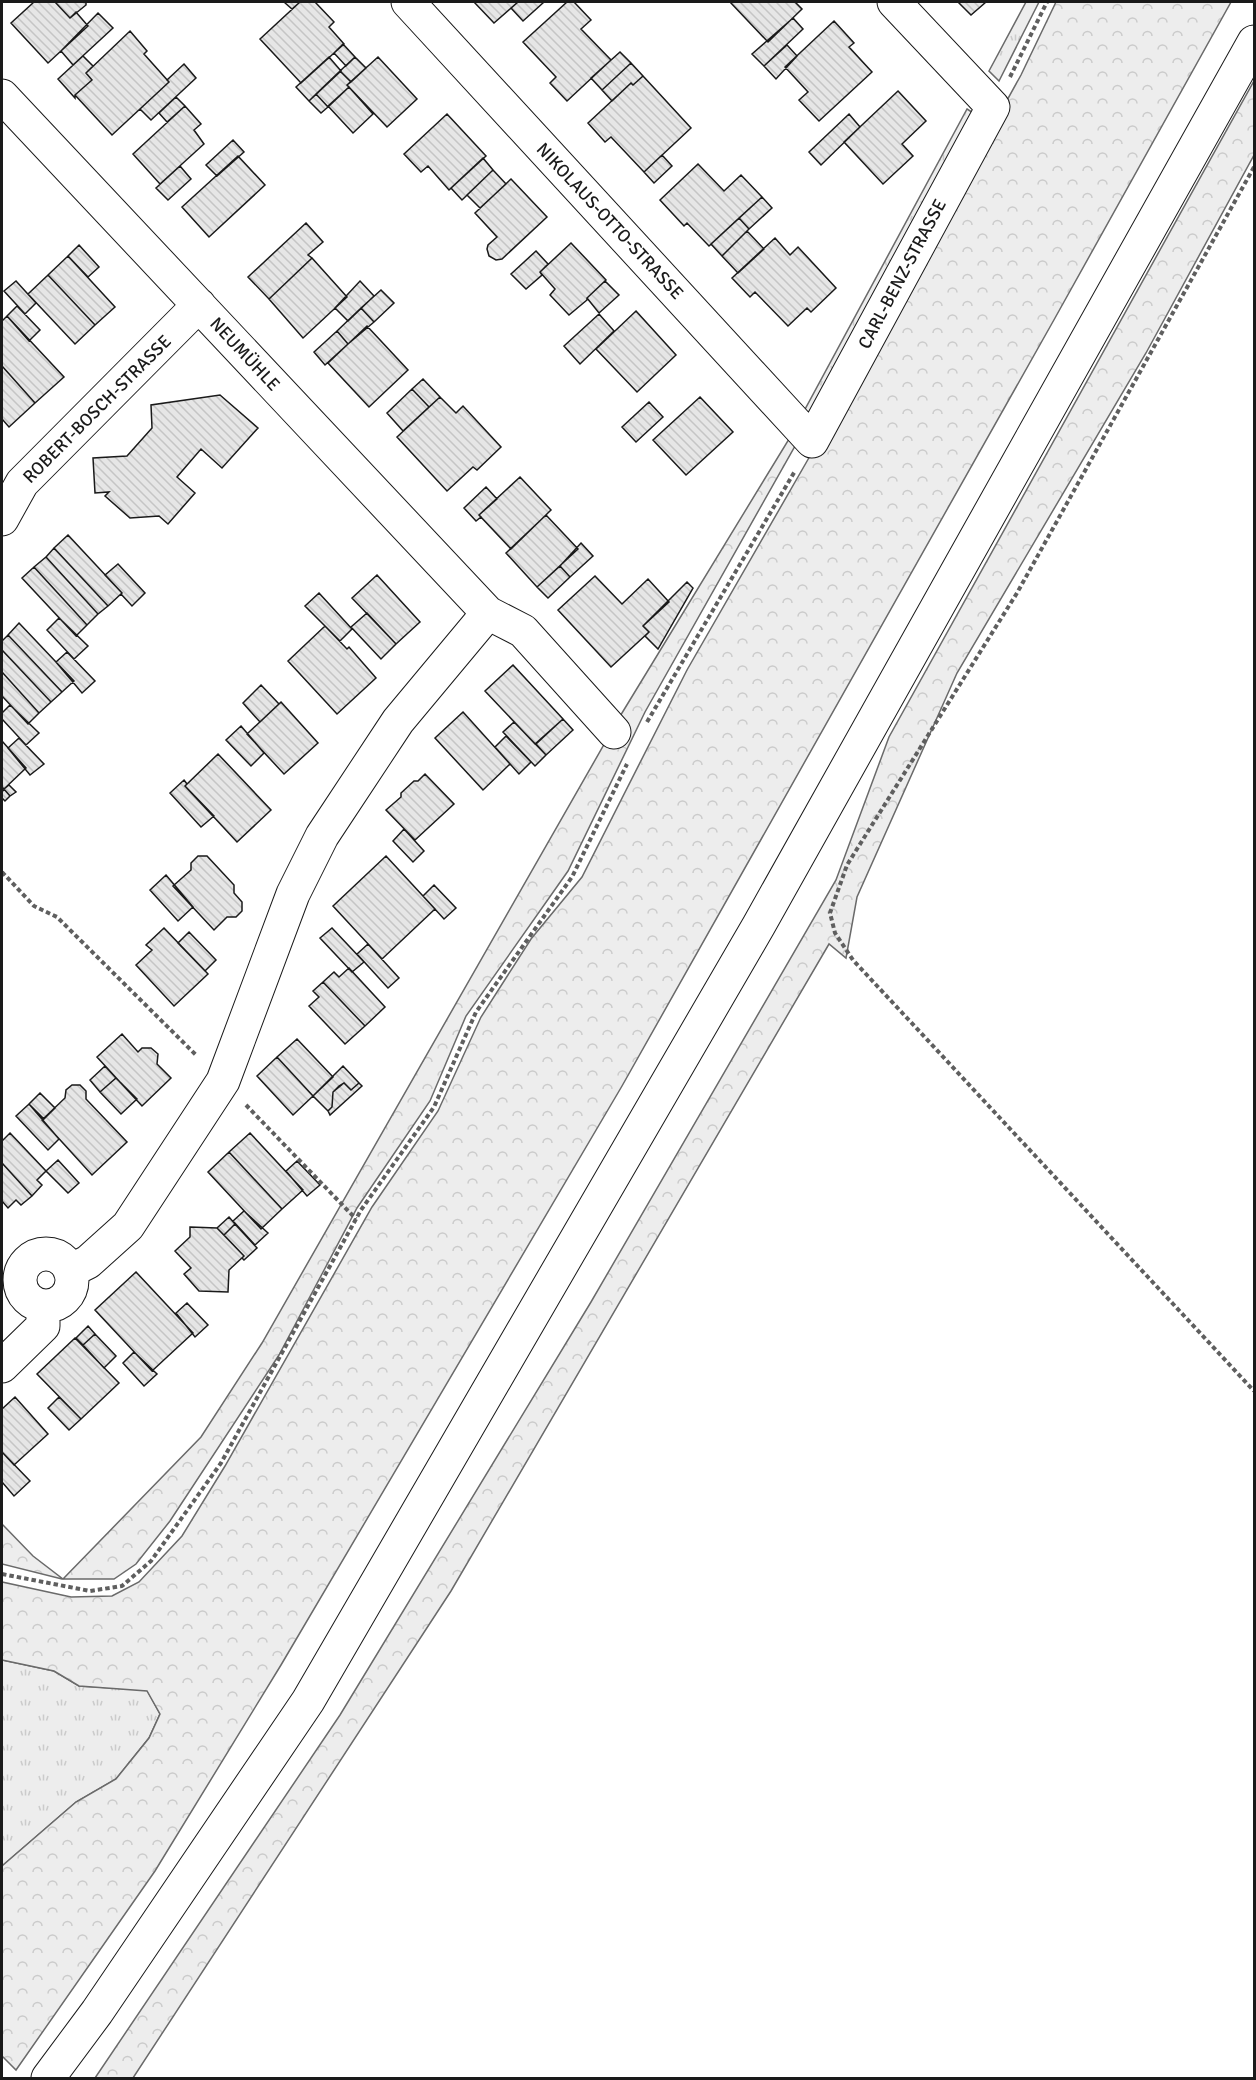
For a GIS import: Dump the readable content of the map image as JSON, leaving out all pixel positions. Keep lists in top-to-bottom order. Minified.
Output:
{"streets":{"street":["NIKOLAUS-OTTO-STRASSE","CARL-BENZ-STRASSE","NEUMÜHLE","ROBERT-BOSCH-STRASSE"]},"crossings":[["NIKOLAUS-OTTO-STRASSE","CARL-BENZ-STRASSE"],["NEUMÜHLE","ROBERT-BOSCH-STRASSE"]]}
